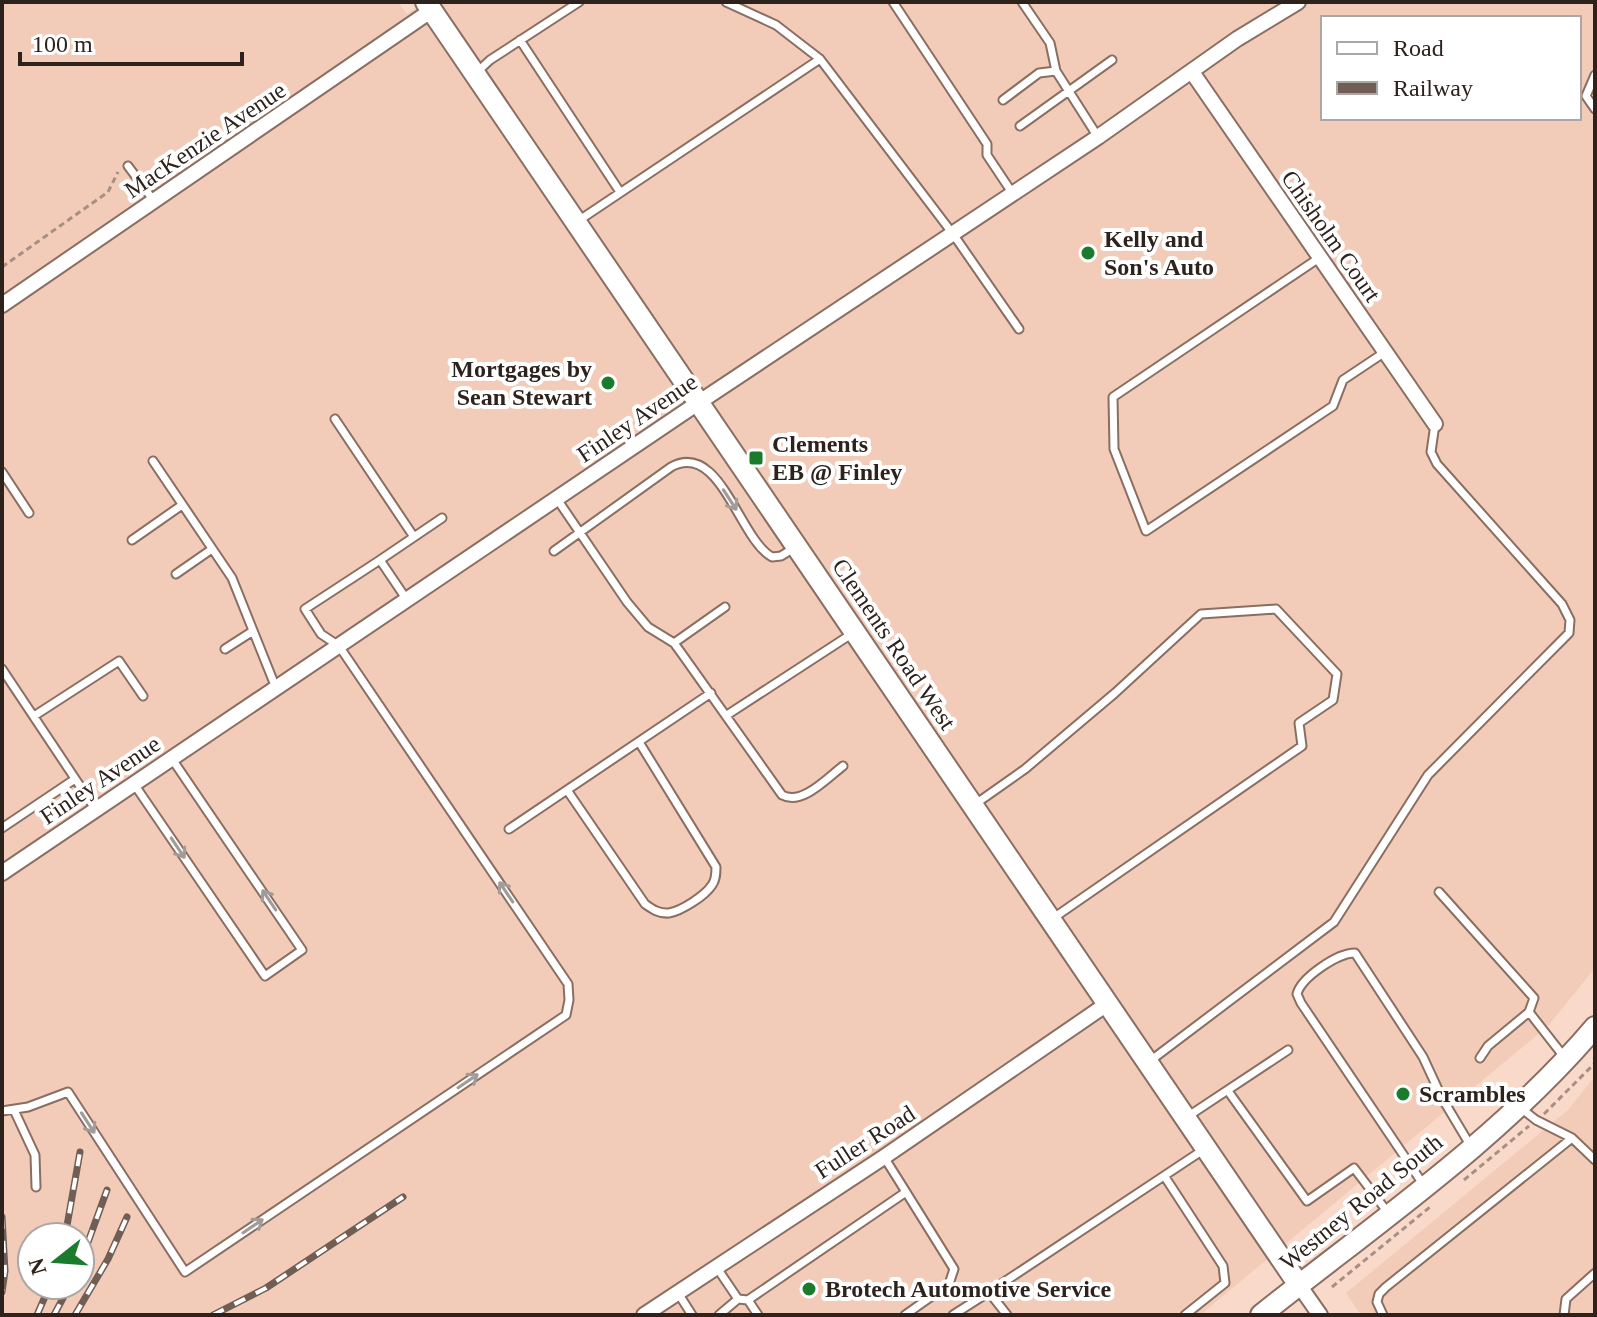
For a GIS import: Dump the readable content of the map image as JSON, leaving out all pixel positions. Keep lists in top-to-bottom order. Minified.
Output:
{"streets":{"street":["MacKenzie Avenue","Chisholm Court","Finley Avenue","Clements Road West","Fuller Road","Westney Road South"]},"crossings":[["MacKenzie Avenue","Clements Road West"],["Chisholm Court","Finley Avenue"],["Finley Avenue","Clements Road West"],["Clements Road West","Fuller Road"],["Clements Road West","Westney Road South"]],"places":{"other":["Kelly and Son's Auto","Mortgages by Sean Stewart","Scrambles","Brotech Automotive Service"],"transit":["Clements EB @ Finley"]},"legend":["Road","Railway"],"scale_bar":"100 m","north":"left"}
